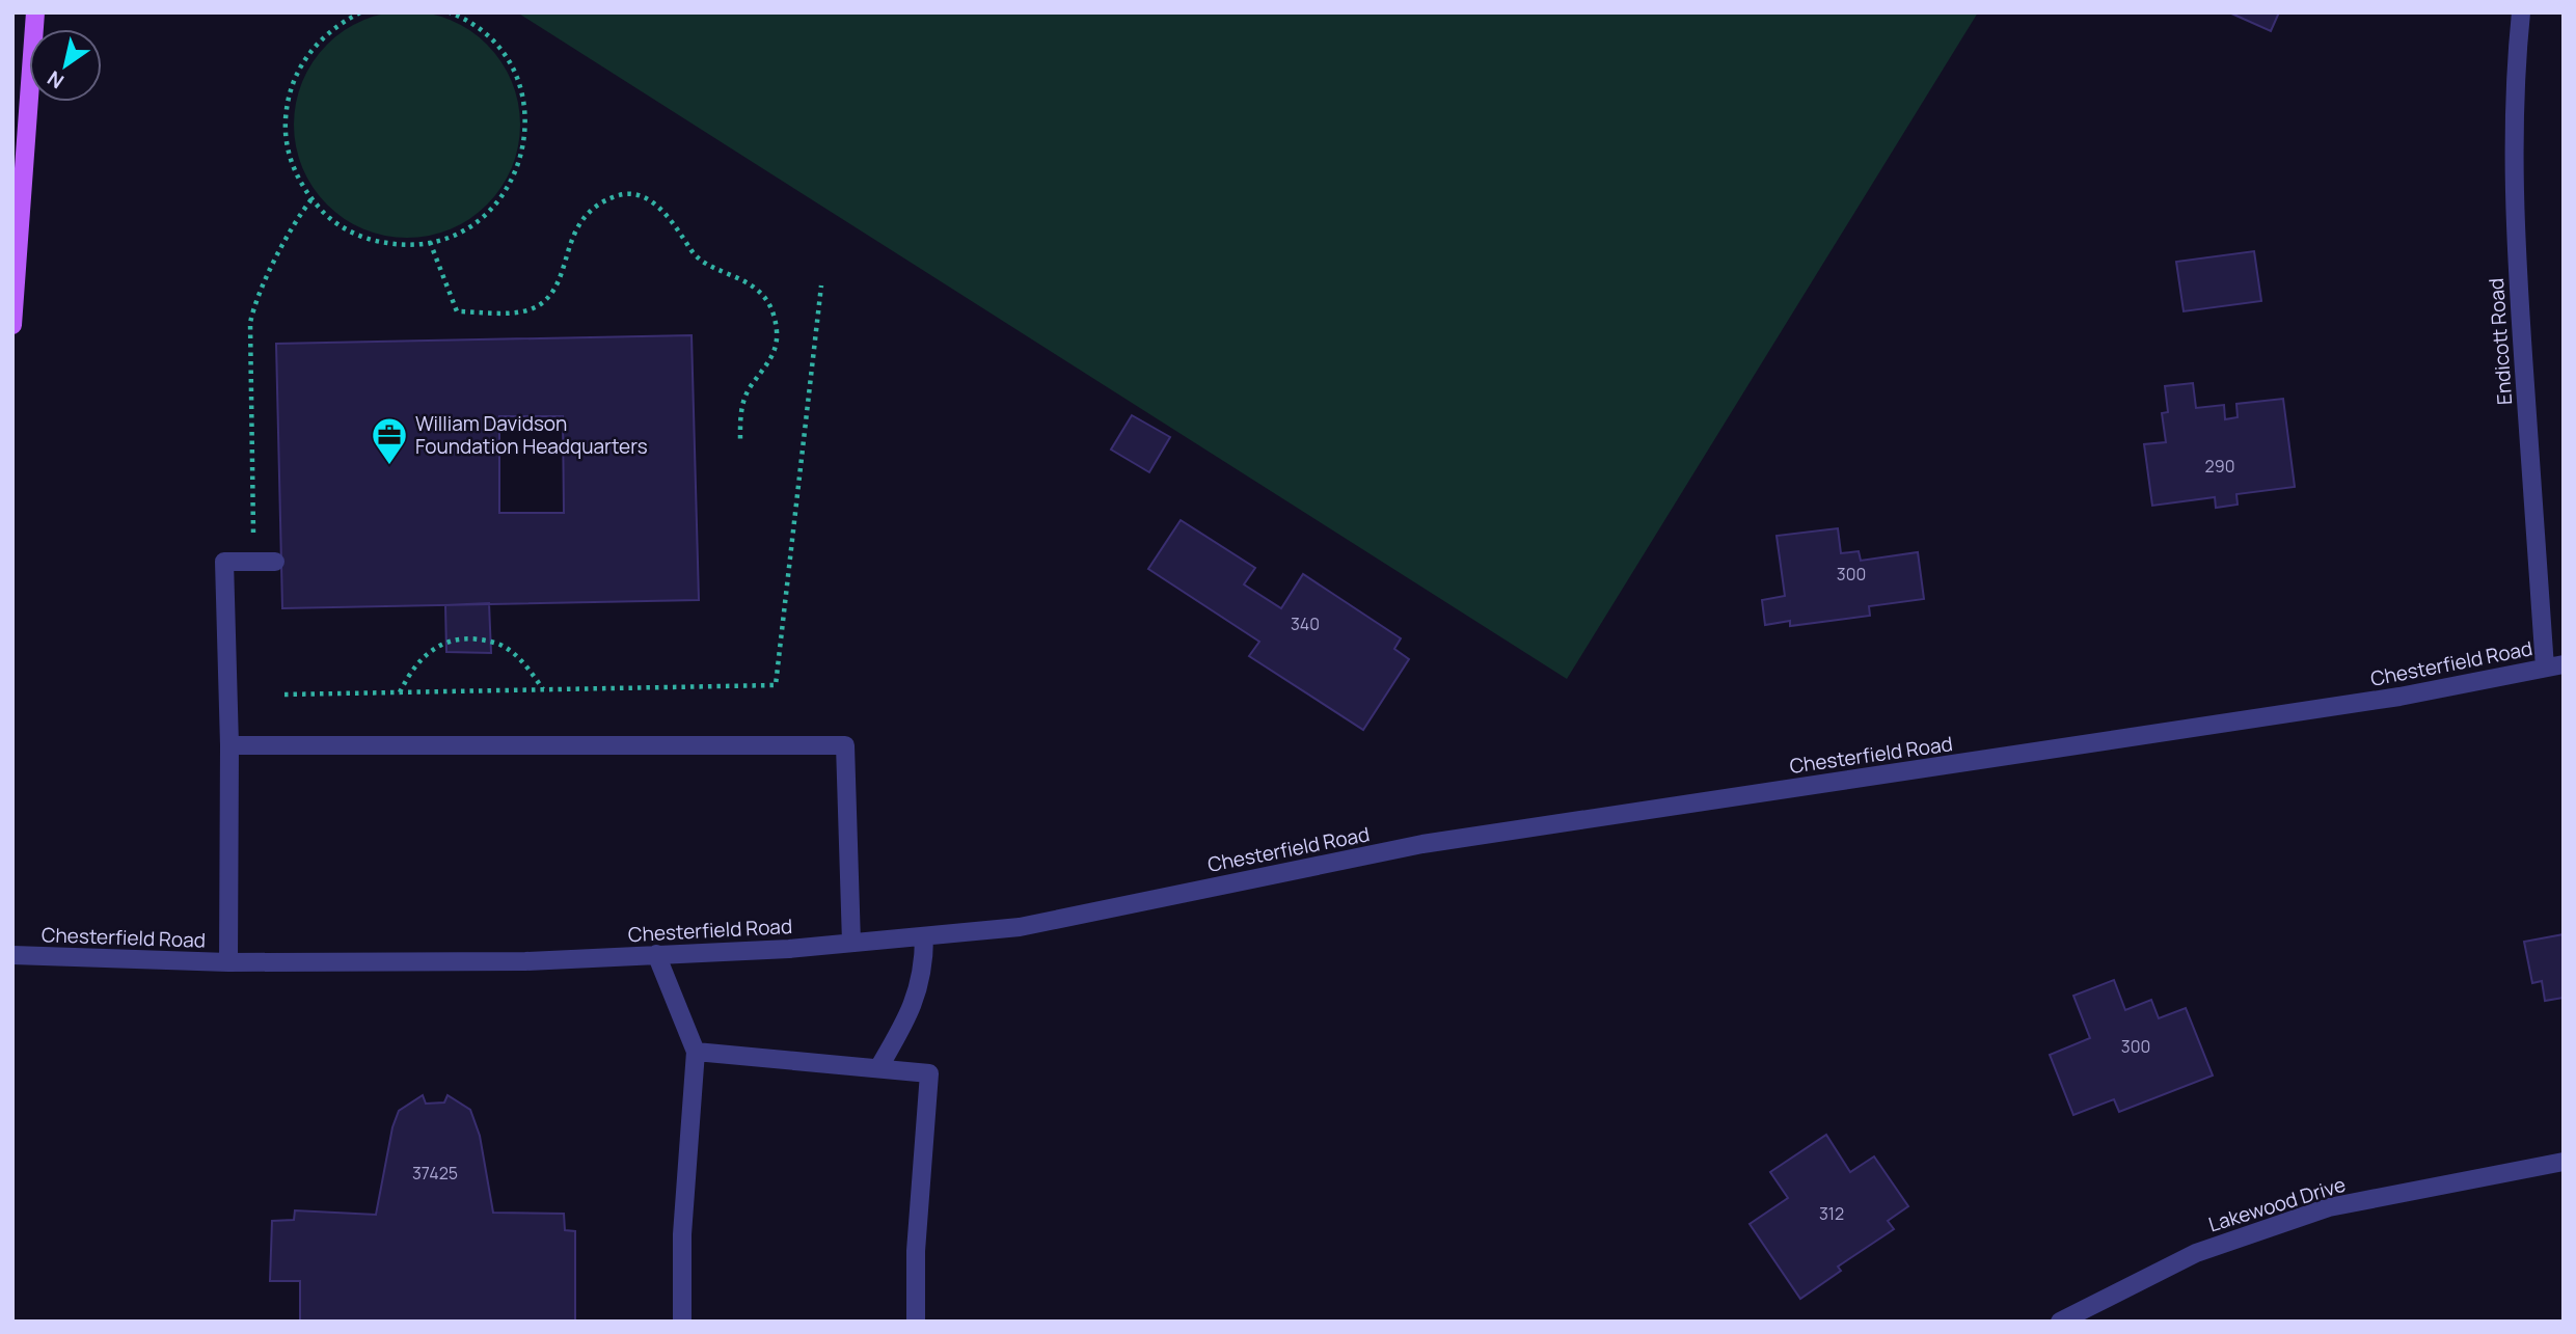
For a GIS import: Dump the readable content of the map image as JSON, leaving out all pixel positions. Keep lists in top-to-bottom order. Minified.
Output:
{"streets":{"street":["Endicott Road","Chesterfield Road","Lakewood Drive"]},"crossings":[["Endicott Road","Chesterfield Road"]],"places":{"office":["William Davidson Foundation Headquarters"]},"house_numbers":["290","300","340","300","37425","312"],"north":"bottom left"}
